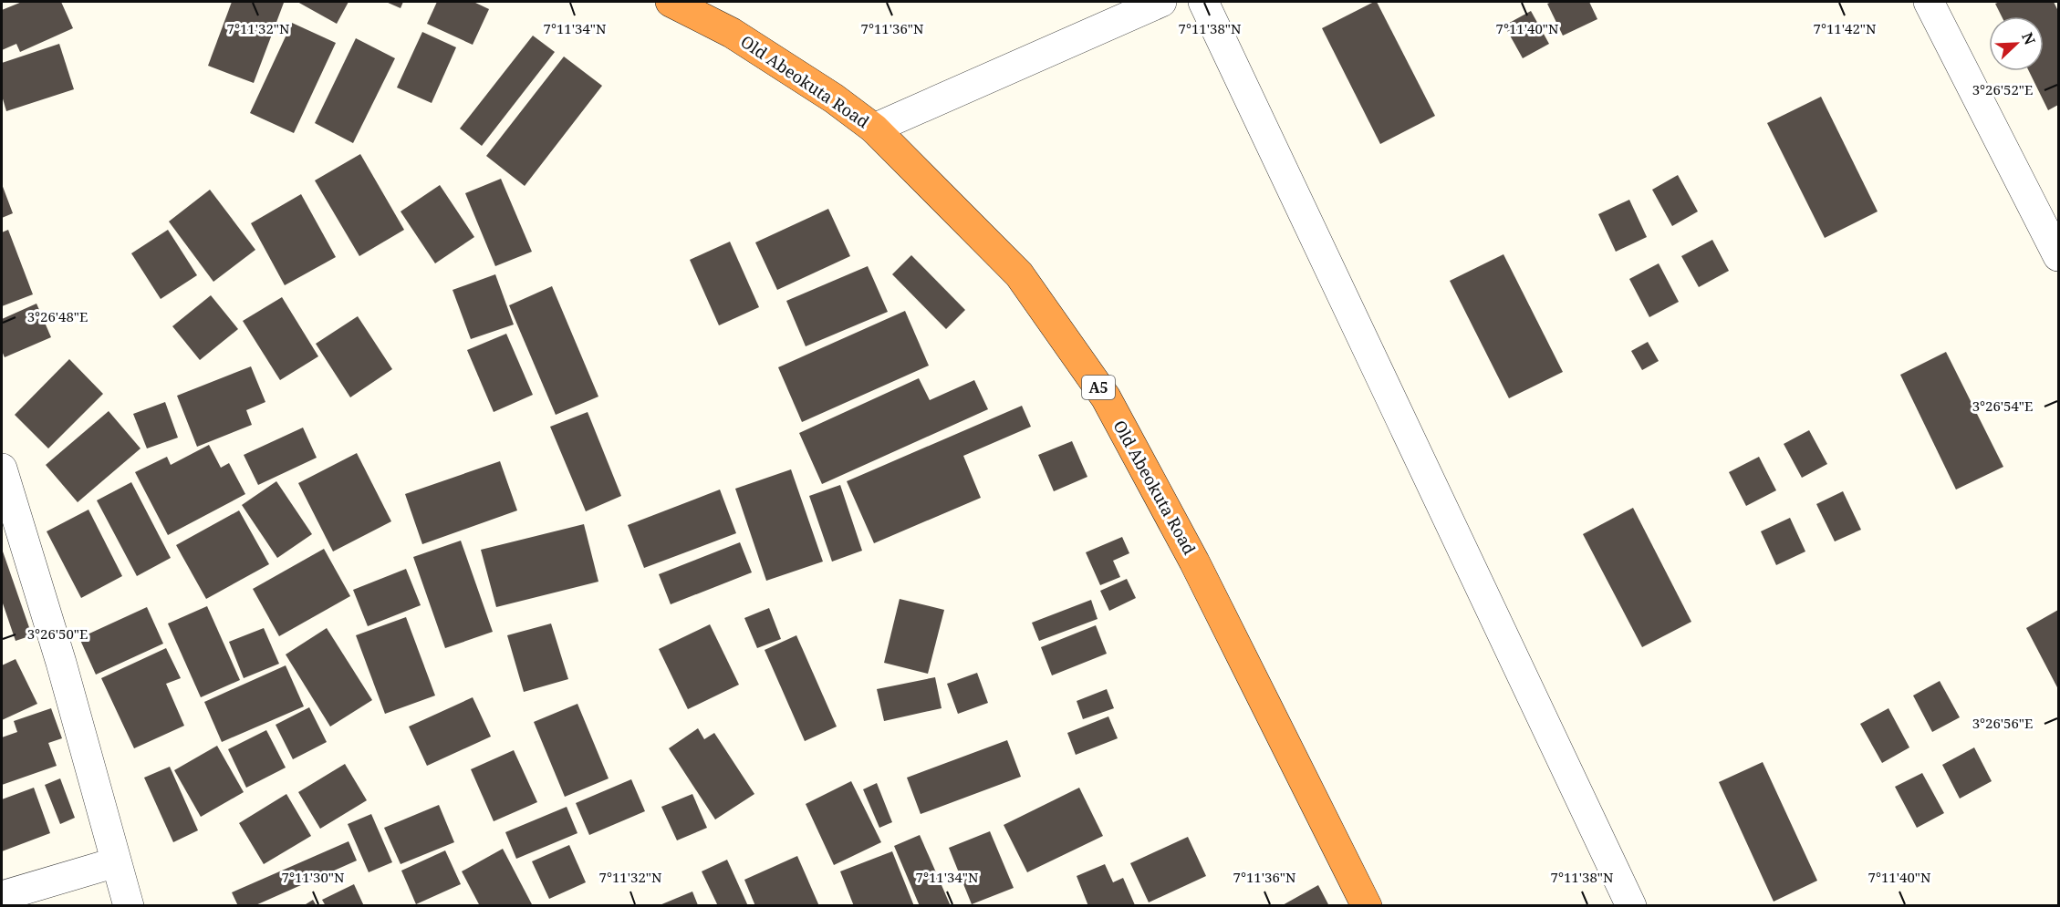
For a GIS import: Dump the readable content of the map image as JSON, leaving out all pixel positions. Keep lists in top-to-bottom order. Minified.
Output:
{"streets":{"highway":["Old Abeokuta Road","A5"]},"north":"top right","coordinates":["7°11'32\"N","7°11'34\"N","7°11'36\"N","7°11'38\"N","7°11'40\"N","7°11'42\"N","3°26'52\"E","3°26'48\"E","3°26'54\"E","3°26'50\"E","3°26'56\"E","7°11'30\"N"]}
